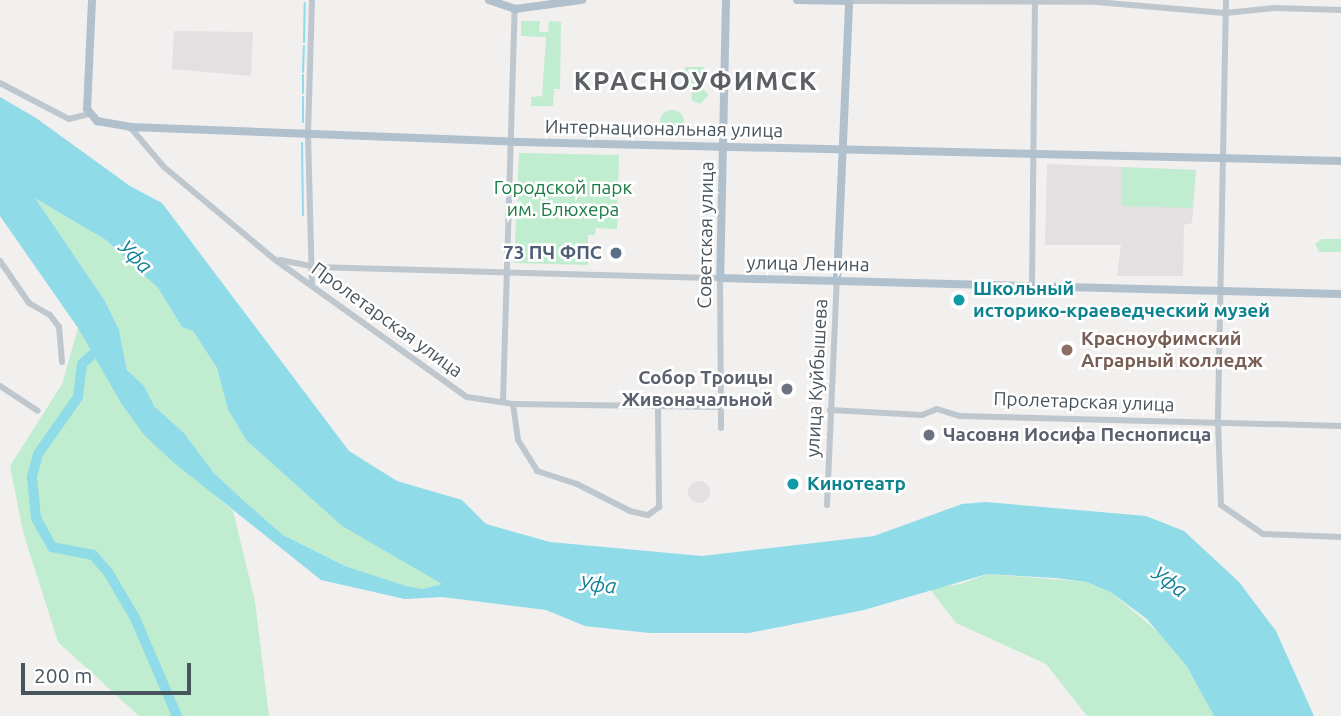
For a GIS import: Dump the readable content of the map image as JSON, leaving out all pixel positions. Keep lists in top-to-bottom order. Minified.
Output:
{"streets":{"main road":["Интернациональная улица","Советская улица","улица Ленина","улица Куйбышева"],"street":["Пролетарская улица"]},"crossings":[["Интернациональная улица","Советская улица"],["Интернациональная улица","Пролетарская улица"],["Интернациональная улица","улица Куйбышева"],["Советская улица","улица Ленина"],["Советская улица","Пролетарская улица"],["улица Ленина","Пролетарская улица"],["улица Ленина","улица Куйбышева"],["Пролетарская улица","улица Куйбышева"]],"districts":["КРАСНОУФИМСК"],"water":["Уфа"],"parks":["Городской парк им. Блюхера"],"places":["73 ПЧ ФПС","Школьный историко-краеведческий музей","Красноуфимский Аграрный колледж","Собор Троицы Живоначальной","Часовня Иосифа Песнописца","Кинотеатр"],"scale_bar":"200 m"}
